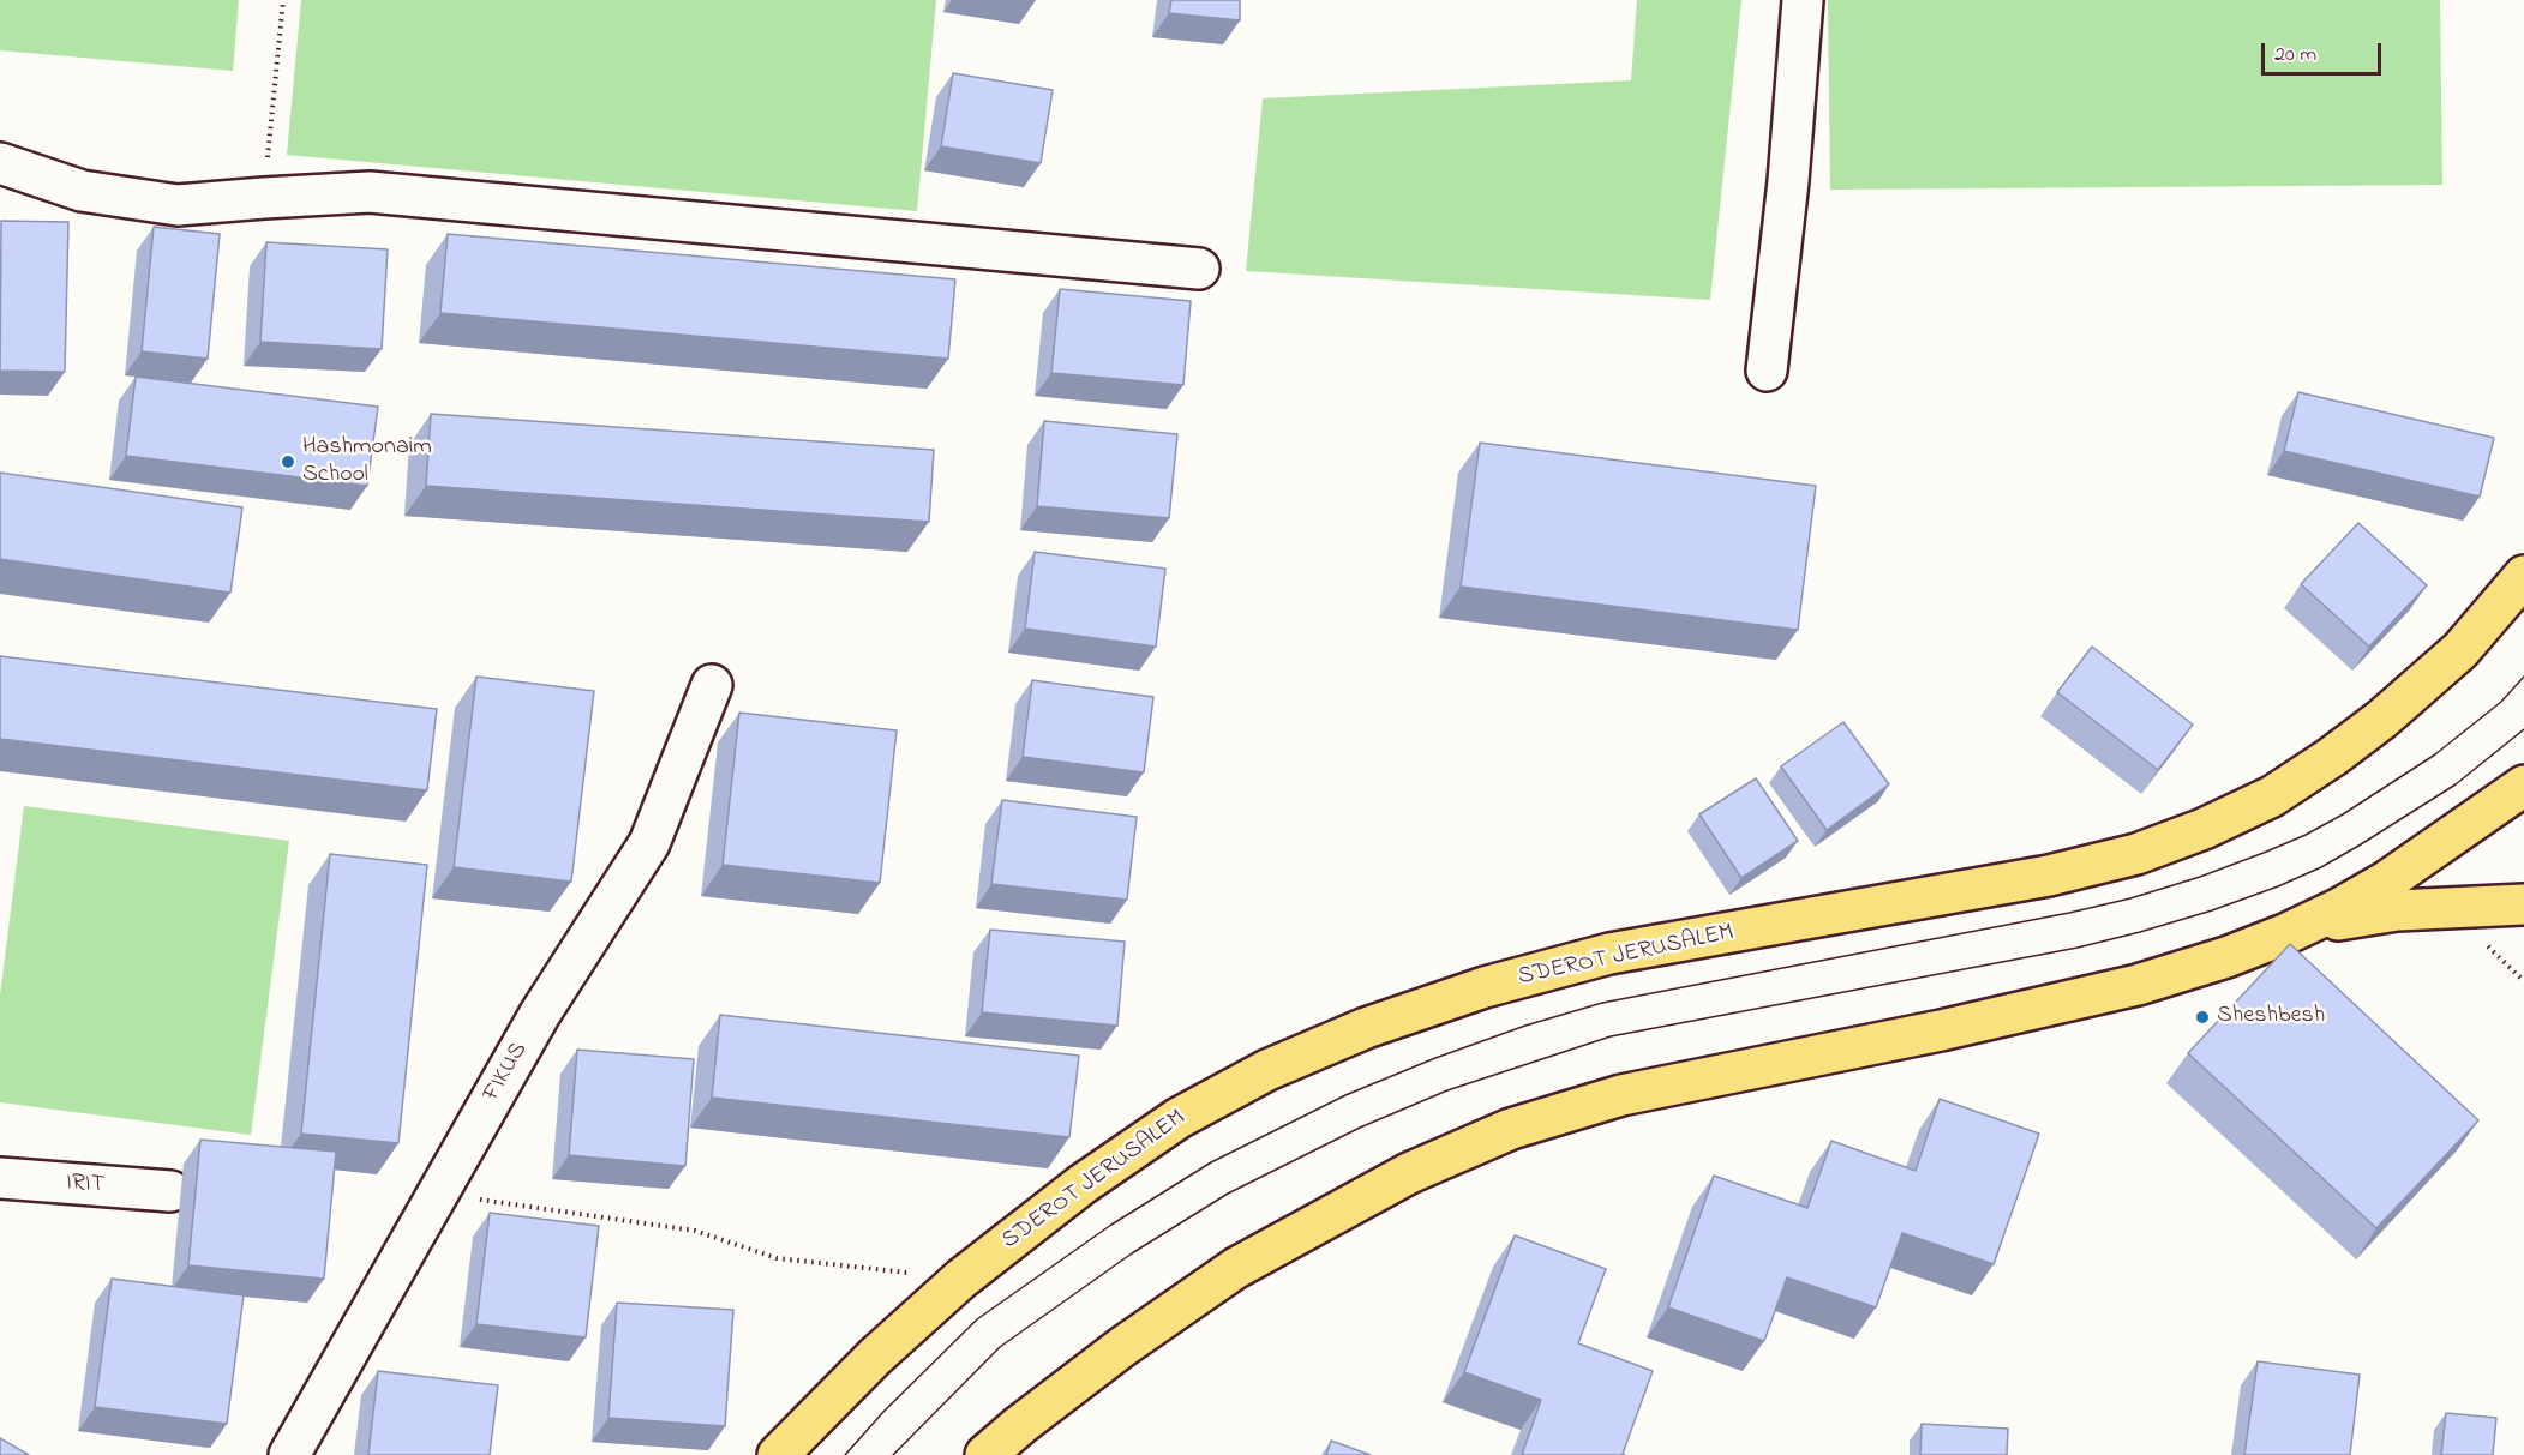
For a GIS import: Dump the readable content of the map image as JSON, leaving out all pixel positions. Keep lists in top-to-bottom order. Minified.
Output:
{"streets":{"main road":["SDEROT JERUSALEM"],"street":["FIKUS","IRIT"]},"places":["Hashmonaim School","Sheshbesh"],"scale_bar":"20 m"}
